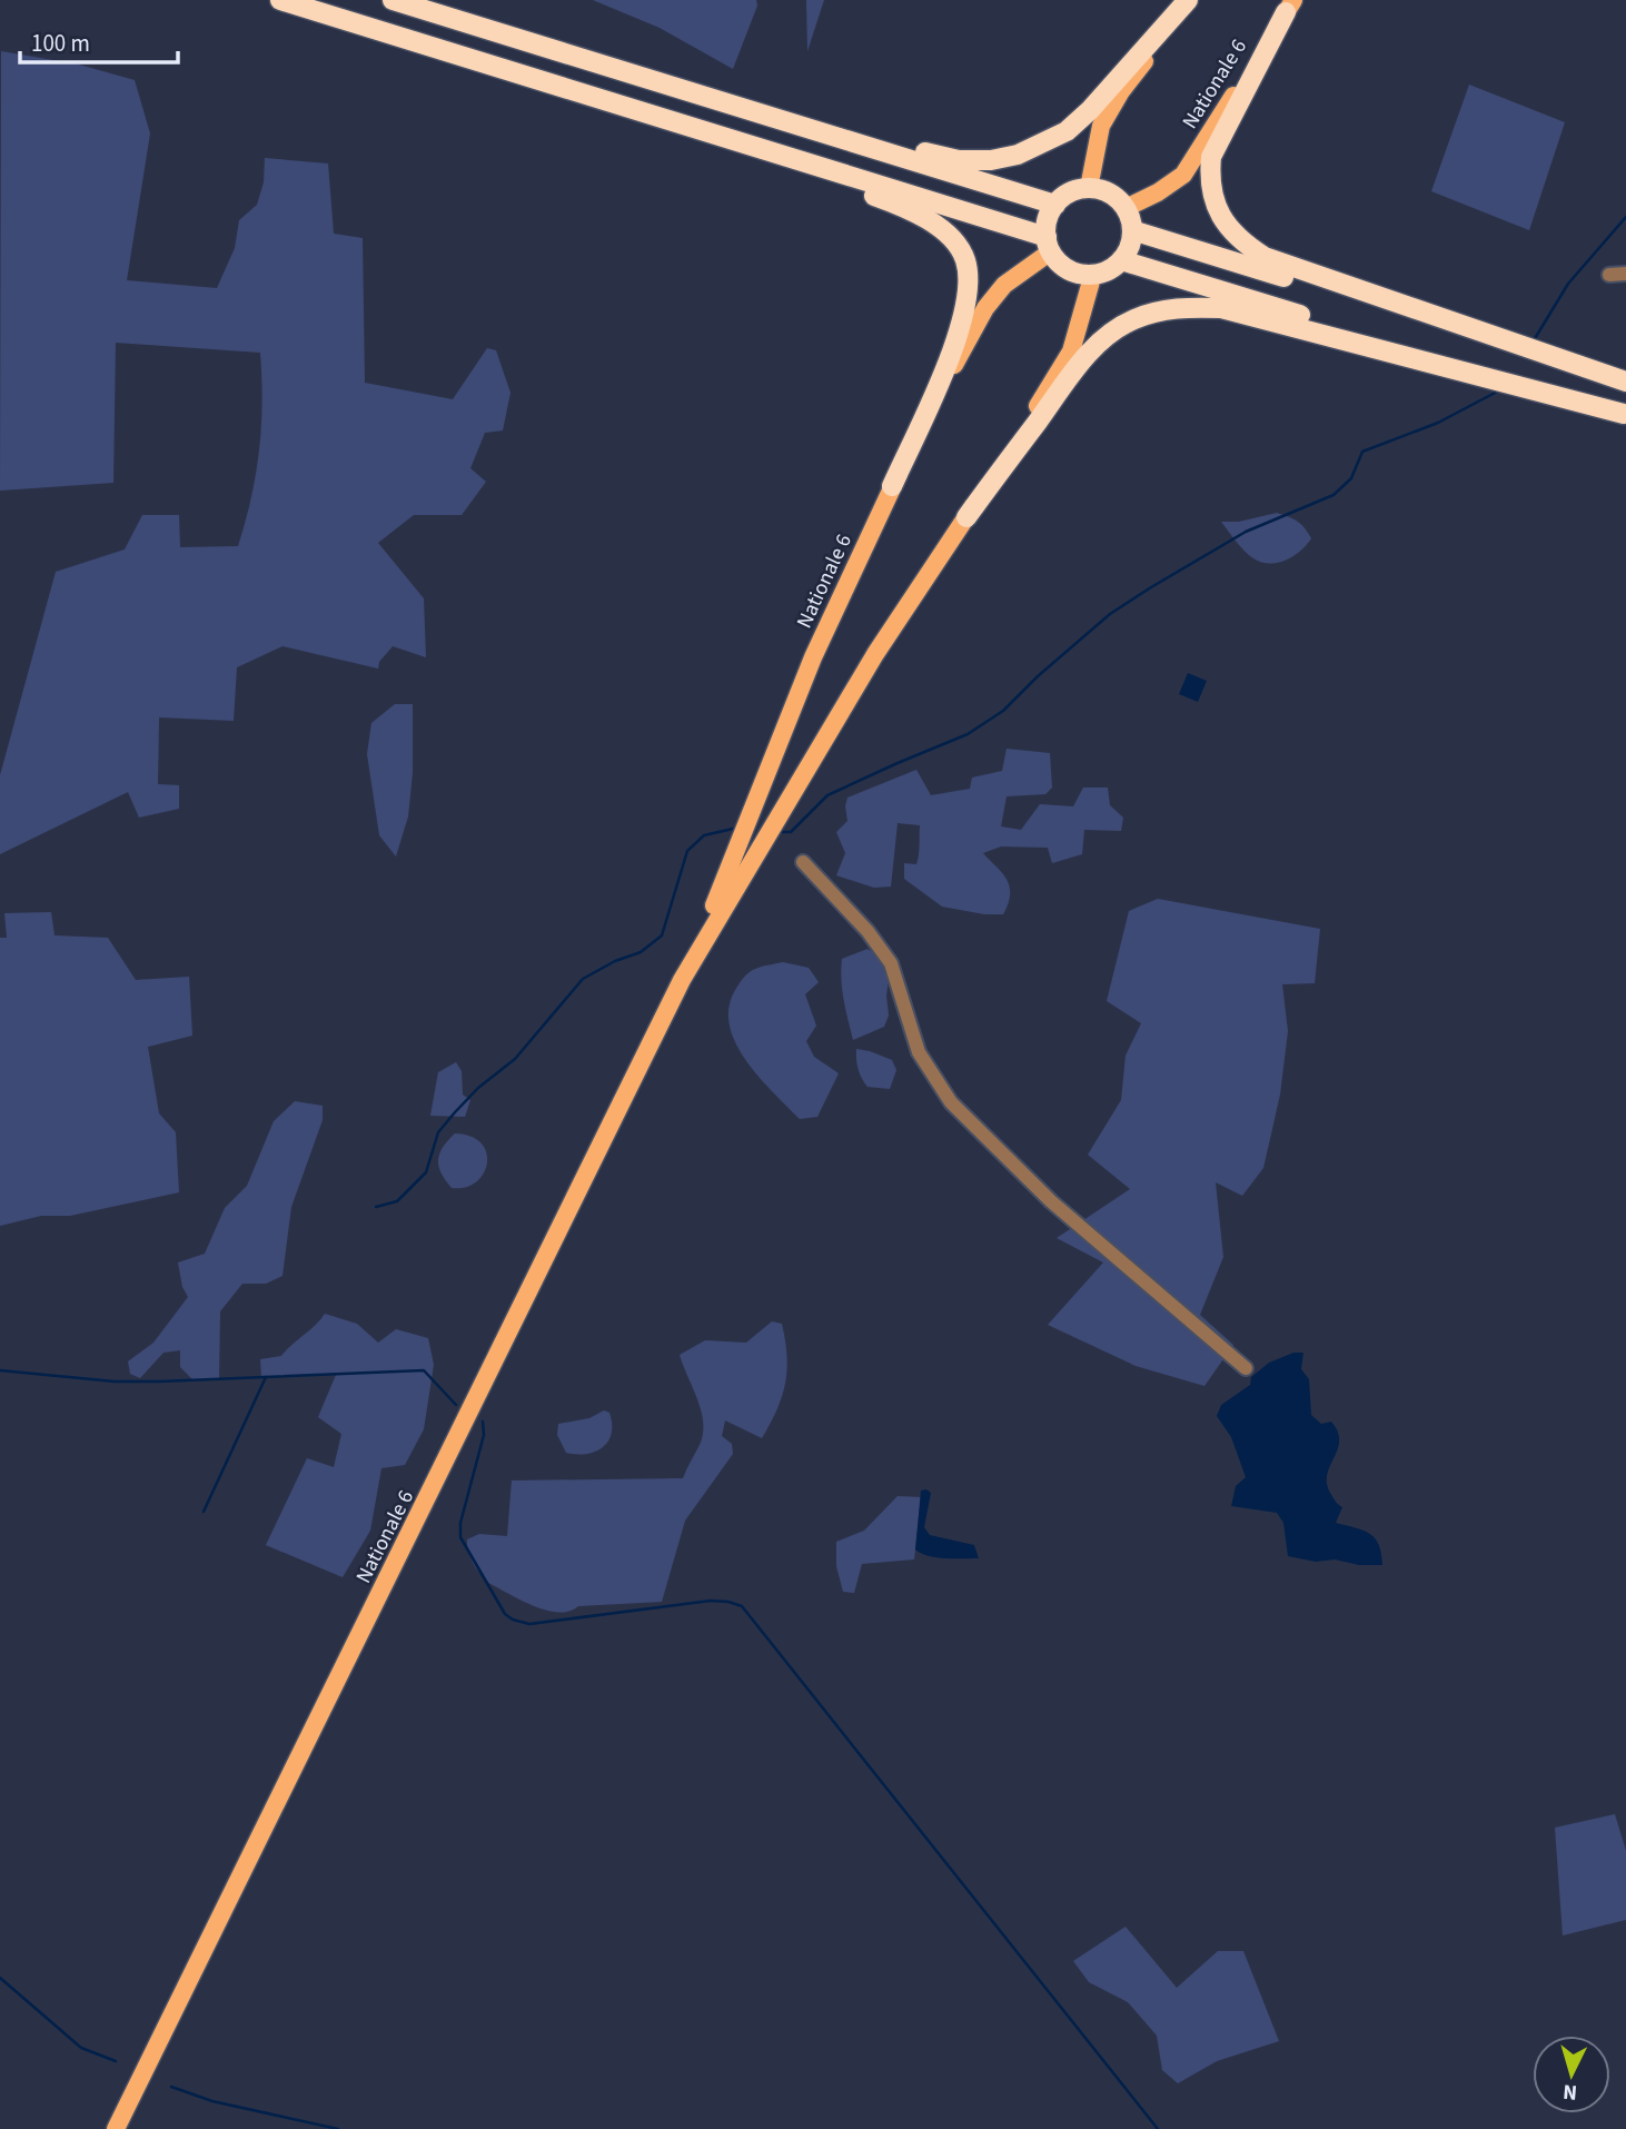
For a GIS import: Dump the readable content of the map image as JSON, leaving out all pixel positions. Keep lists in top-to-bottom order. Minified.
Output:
{"streets":{"main road":["Nationale 6"]},"scale_bar":"100 m","north":"bottom"}
